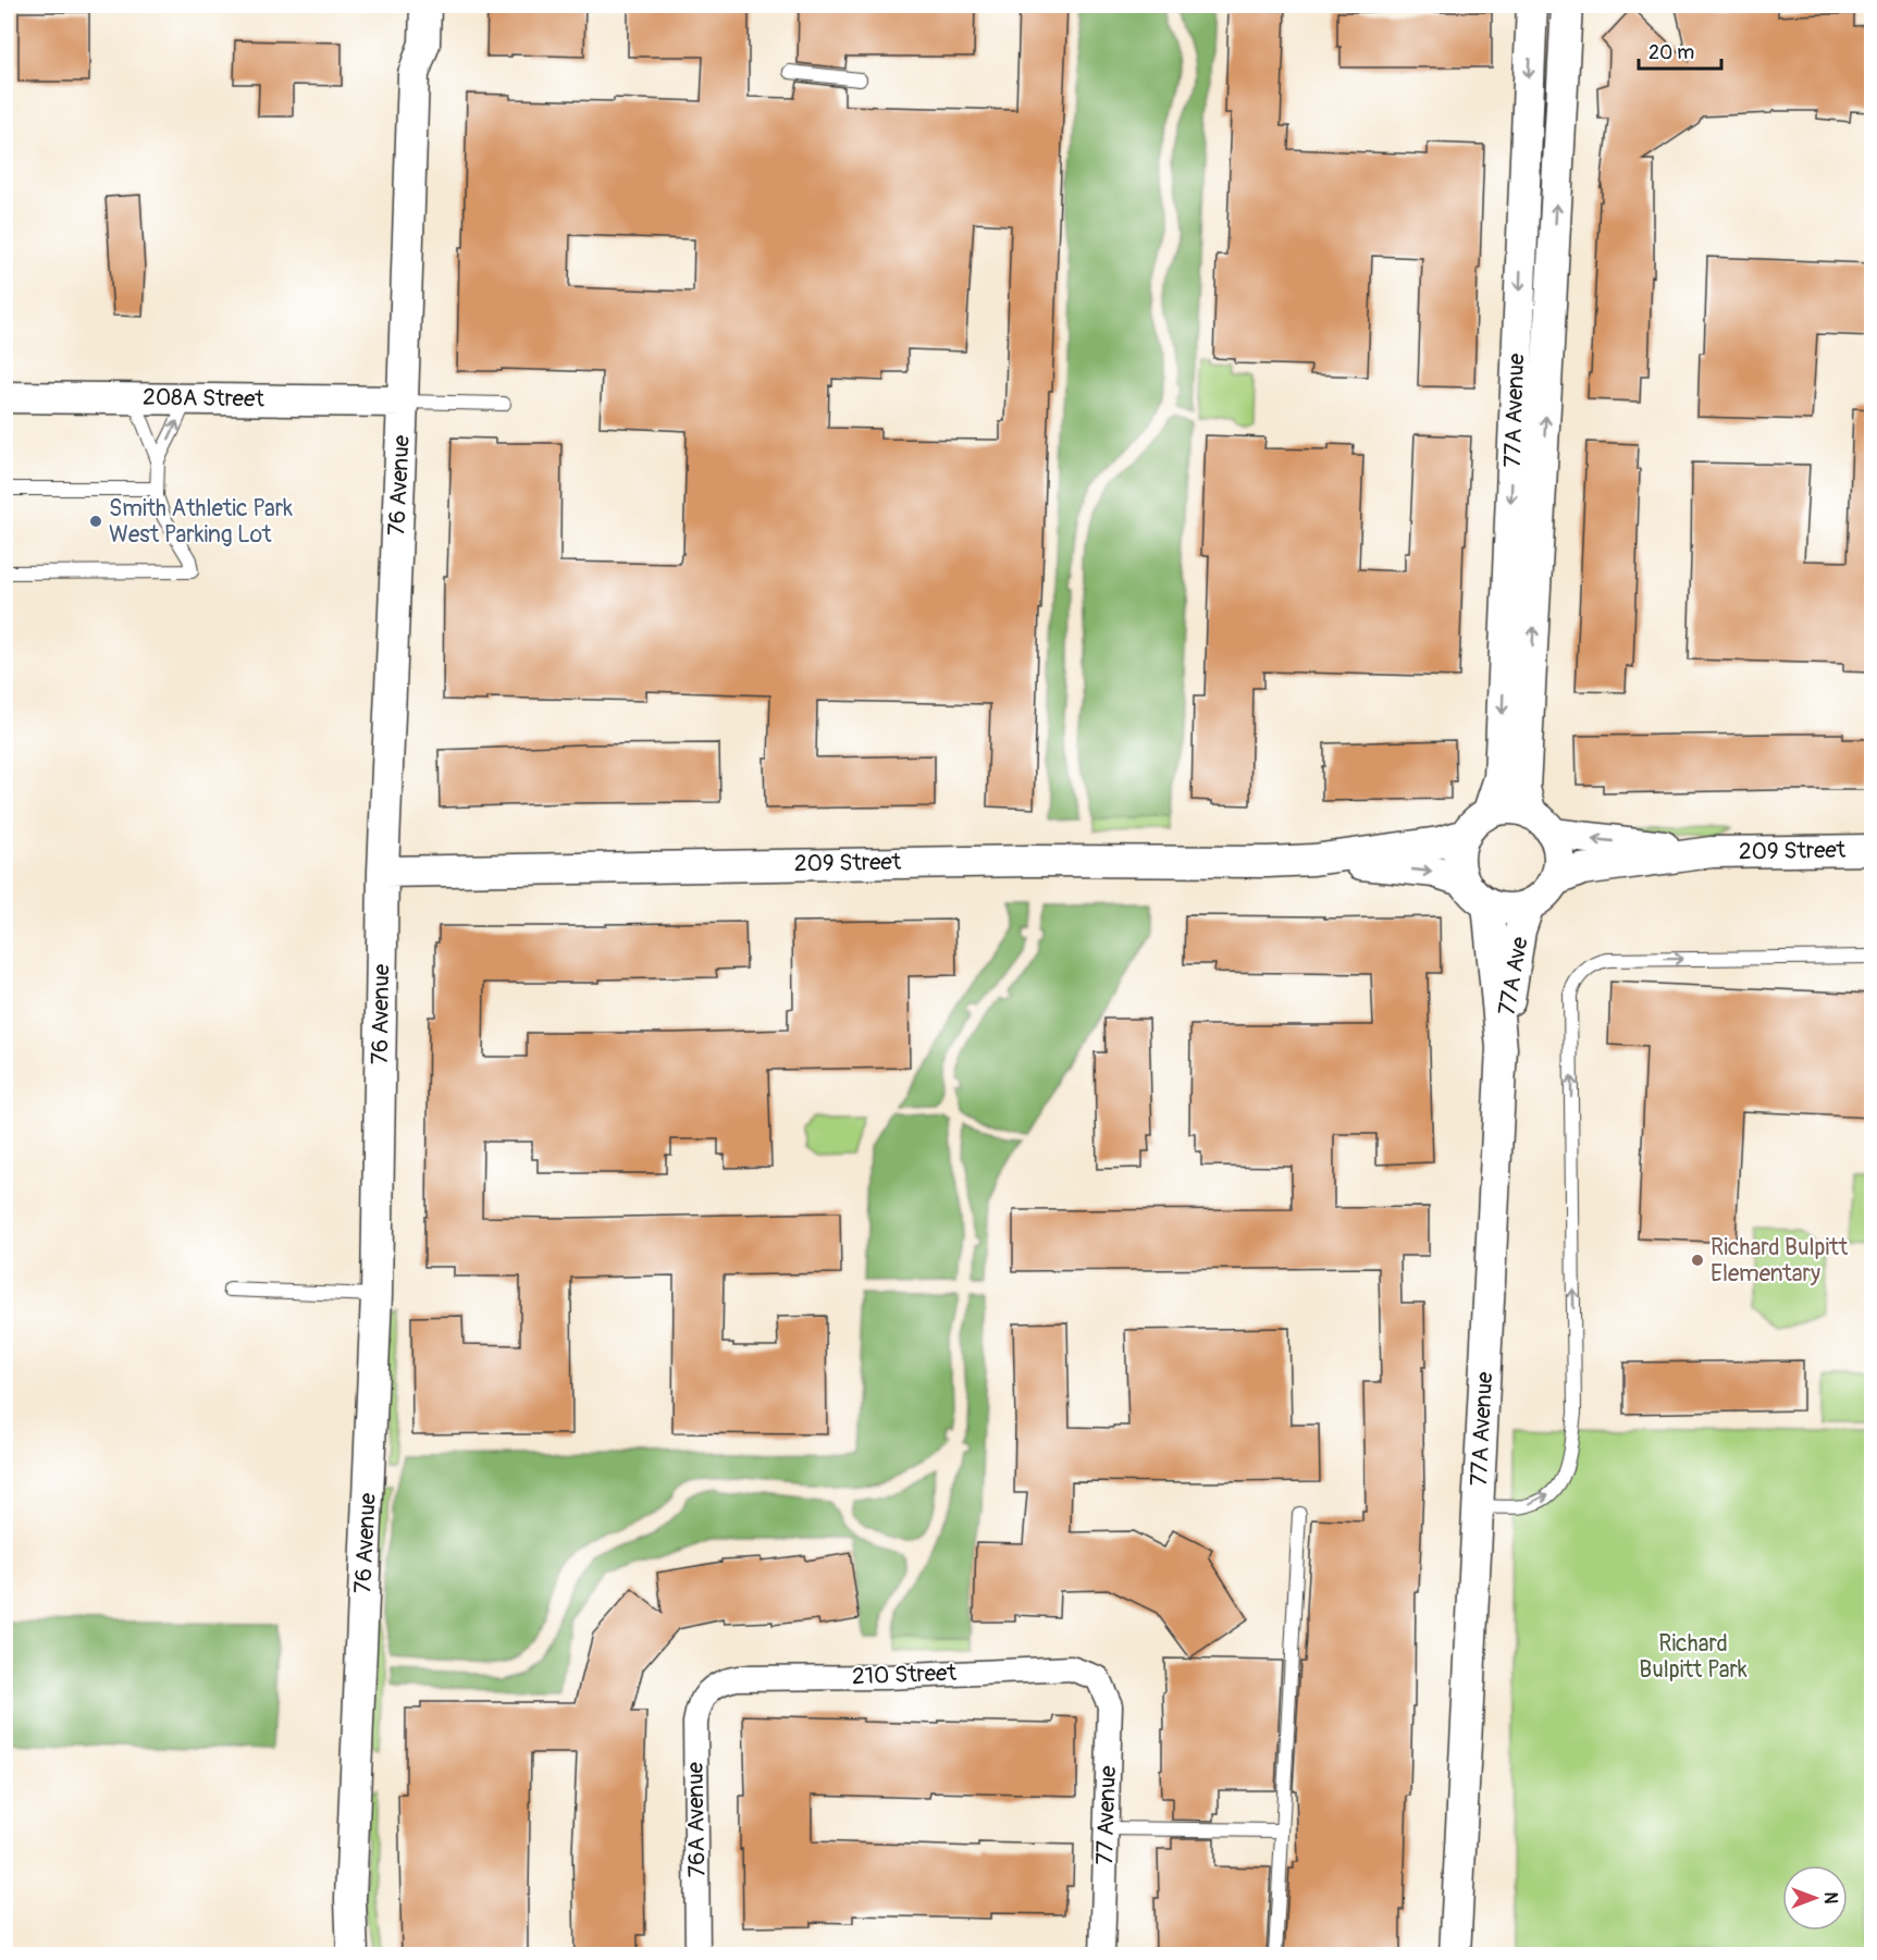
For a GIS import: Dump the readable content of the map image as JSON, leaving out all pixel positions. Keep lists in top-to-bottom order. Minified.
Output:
{"streets":{"street":["208A Street","77A Avenue","76 Avenue","209 Street","77A Ave","210 Street","77 Avenue","76A Avenue"]},"crossings":[["208A Street","76 Avenue"],["77A Avenue","209 Street"],["77A Avenue","77A Ave"],["76 Avenue","209 Street"],["209 Street","77A Ave"],["210 Street","77 Avenue"],["210 Street","76A Avenue"]],"parks":["Richard Bulpitt Park"],"places":["Smith Athletic Park West Parking Lot","Richard Bulpitt Elementary"],"scale_bar":"20 m","north":"right"}
